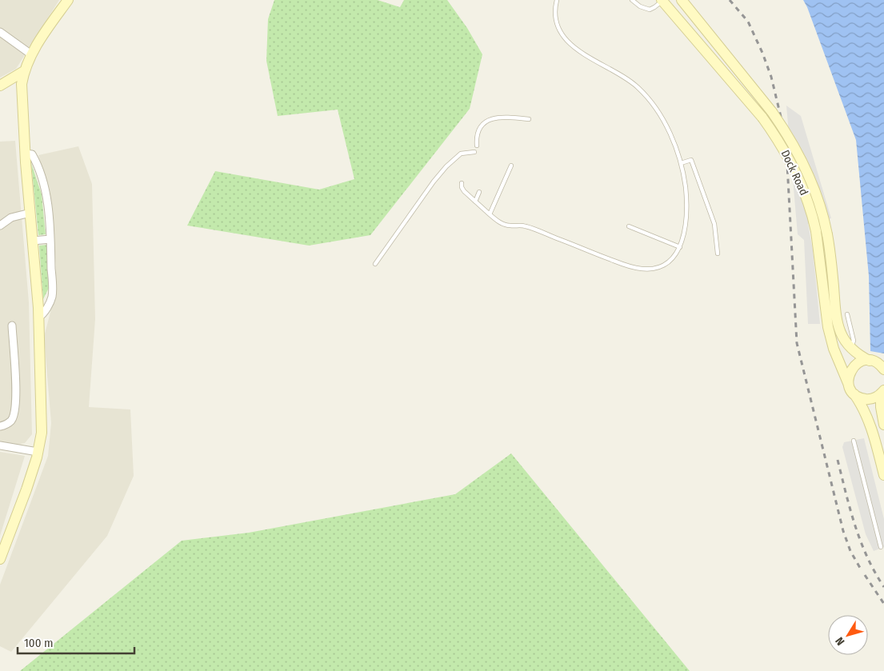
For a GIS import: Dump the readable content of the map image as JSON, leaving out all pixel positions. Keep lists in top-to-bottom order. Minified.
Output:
{"streets":{"main road":["Dock Road"]},"scale_bar":"100 m","north":"bottom left"}
